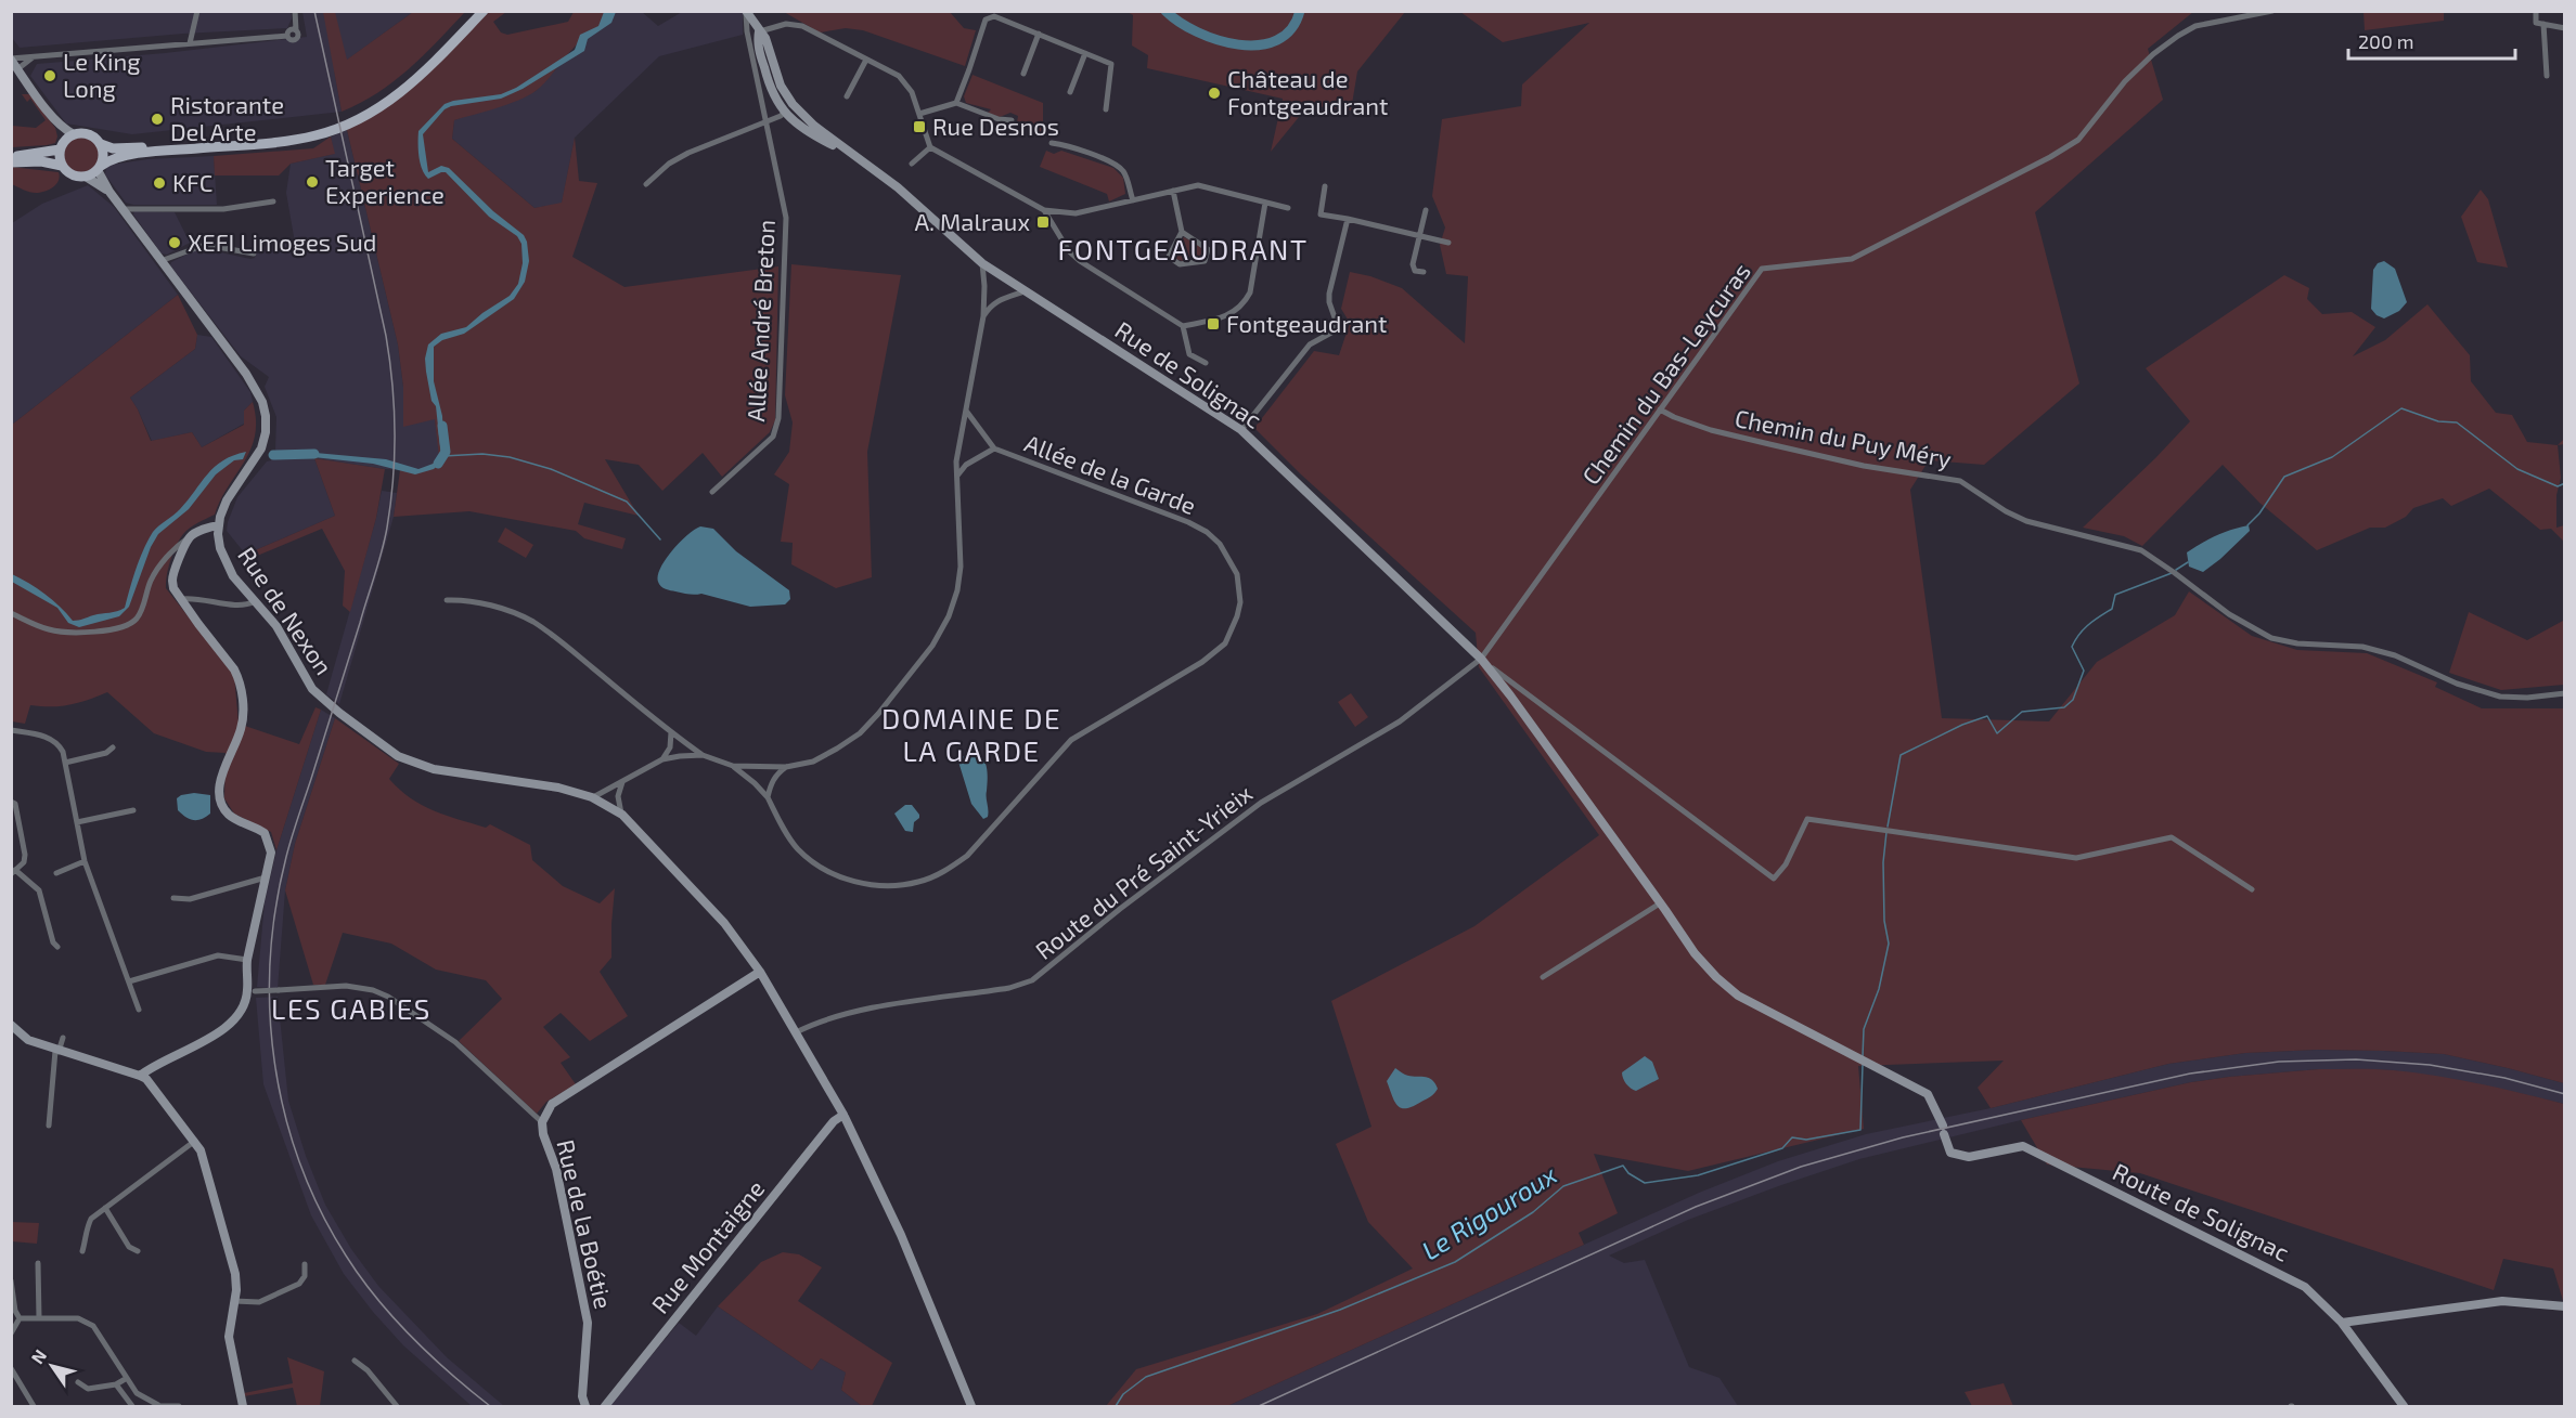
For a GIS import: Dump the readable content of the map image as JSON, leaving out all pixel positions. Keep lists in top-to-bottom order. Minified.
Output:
{"streets":{"street":["Allée André Breton","Chemin du Bas-Leycuras","Rue de Solignac","Chemin du Puy Méry","Allée de la Garde","Rue de Nexon","Route du Pré Saint-Yrieix","Route de Solignac","Rue de la Boétie","Rue Montaigne"]},"crossings":[["Allée André Breton","Rue de Solignac"],["Chemin du Bas-Leycuras","Rue de Solignac"],["Chemin du Bas-Leycuras","Chemin du Puy Méry"],["Chemin du Bas-Leycuras","Route du Pré Saint-Yrieix"],["Rue de Solignac","Allée de la Garde"],["Rue de Solignac","Route du Pré Saint-Yrieix"],["Rue de Solignac","Route de Solignac"],["Allée de la Garde","Rue de Nexon"],["Rue de Nexon","Route du Pré Saint-Yrieix"],["Rue de Nexon","Rue de la Boétie"],["Rue de Nexon","Rue Montaigne"]],"districts":["FONTGEAUDRANT","DOMAINE DE LA GARDE","LES GABIES"],"water":["Le Rigouroux"],"places":{"other":["Le King Long","Château de Fontgeaudrant","Ristorante Del Arte","Target Experience","KFC","XEFI Limoges Sud"],"transit":["Rue Desnos","A. Malraux","Fontgeaudrant"]},"scale_bar":"200 m","north":"top left"}
